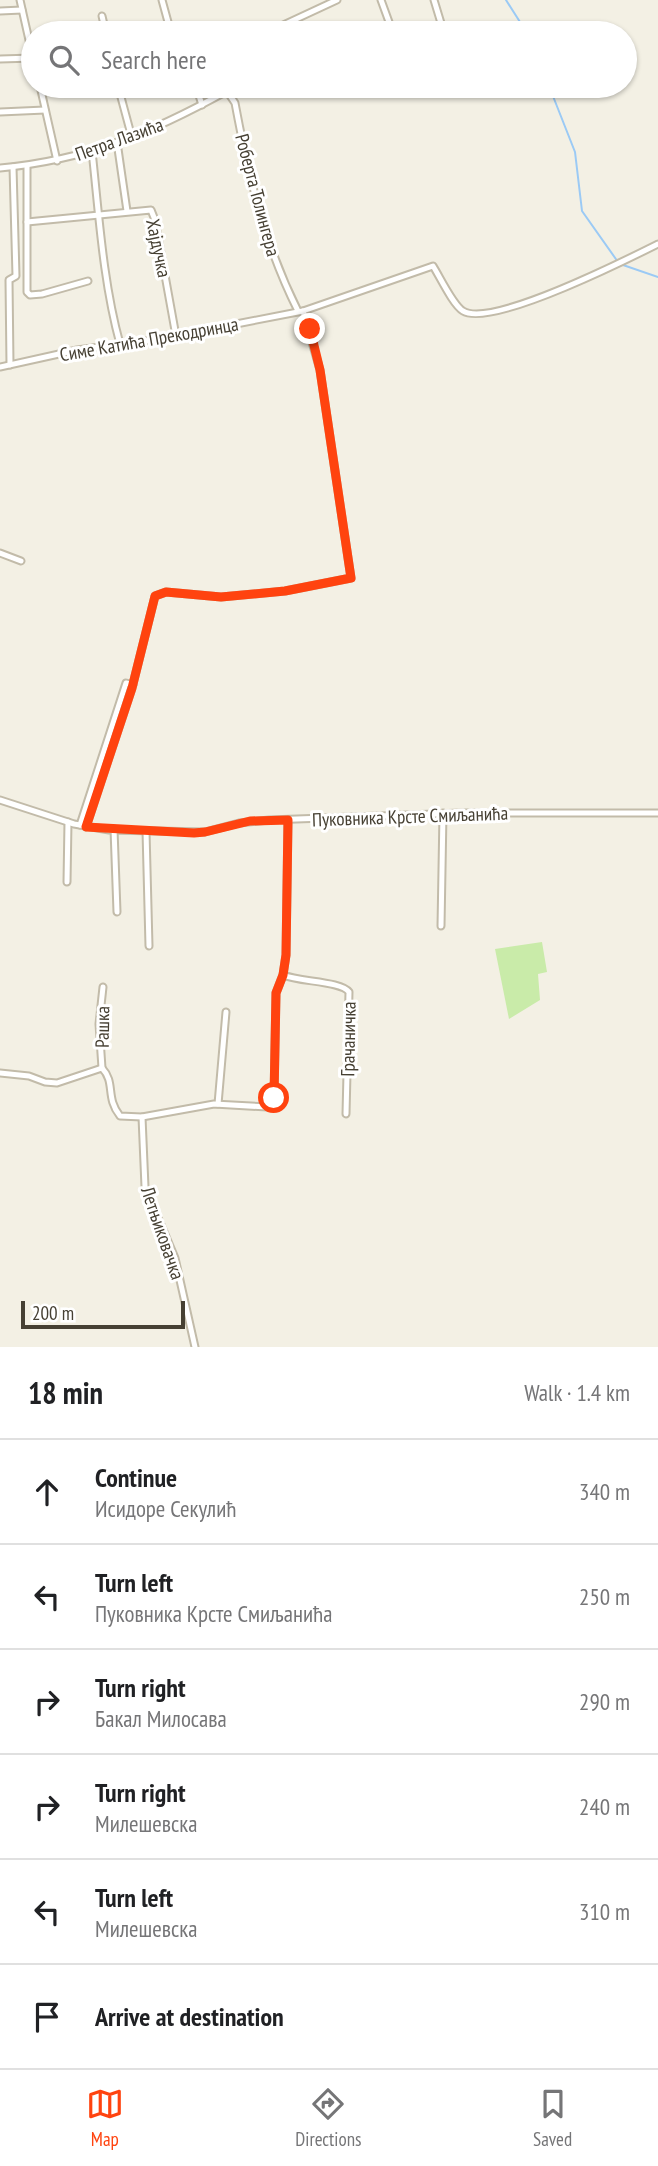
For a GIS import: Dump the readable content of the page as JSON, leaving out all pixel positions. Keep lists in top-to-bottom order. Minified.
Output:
{"streets":{"street":["Петра Лазића","Роберта Толингера","Хајдучка","Симе Катића Прекодринца","Пуковника Крсте Смиљанића","Рашка","Грачаничка","Летњиковачка"]},"crossings":[["Петра Лазића","Хајдучка"],["Роберта Толингера","Симе Катића Прекодринца"],["Роберта Толингера","Пуковника Крсте Смиљанића"],["Хајдучка","Симе Катића Прекодринца"],["Рашка","Летњиковачка"]],"scale_bar":"200 m","page":{"search":"Search here","scale":"200 m","heading":["18 min","Walk · 1.4 km"],"list":[["Continue","Исидоре Секулић","340 m"],["Turn left","Пуковника Крсте Смиљанића","250 m"],["Turn right","Бакал Милосава","290 m"],["Turn right","Милешевска","240 m"],["Turn left","Милешевска","310 m"],"Arrive at destination"],"nav":["Map","Directions","Saved"]}}
